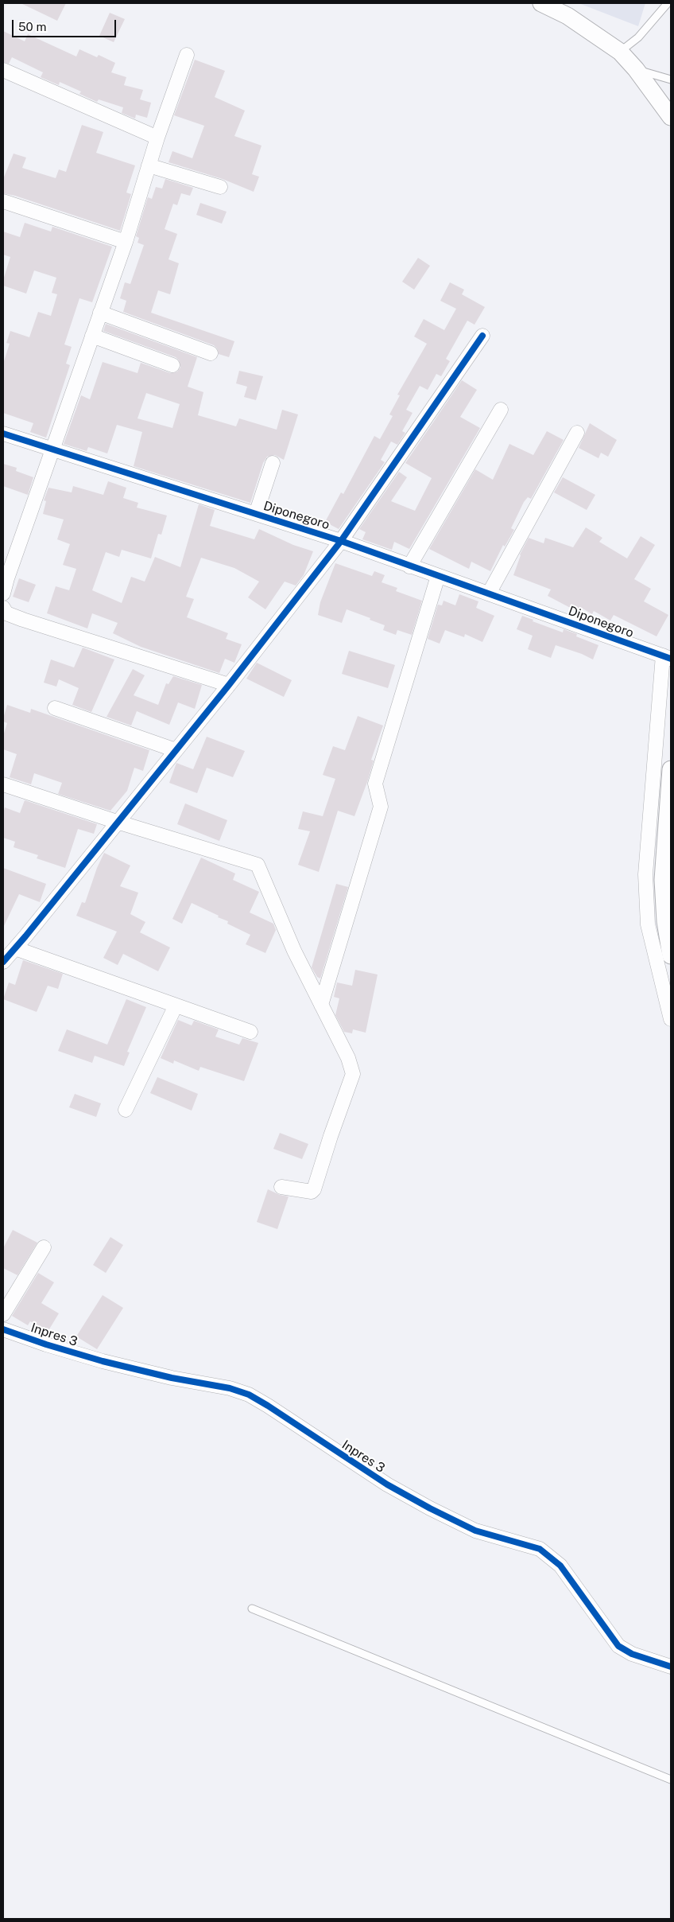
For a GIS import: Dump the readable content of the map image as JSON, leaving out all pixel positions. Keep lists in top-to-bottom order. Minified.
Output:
{"streets":{"street":["Diponegoro","Inpres 3"]},"scale_bar":"50 m"}
